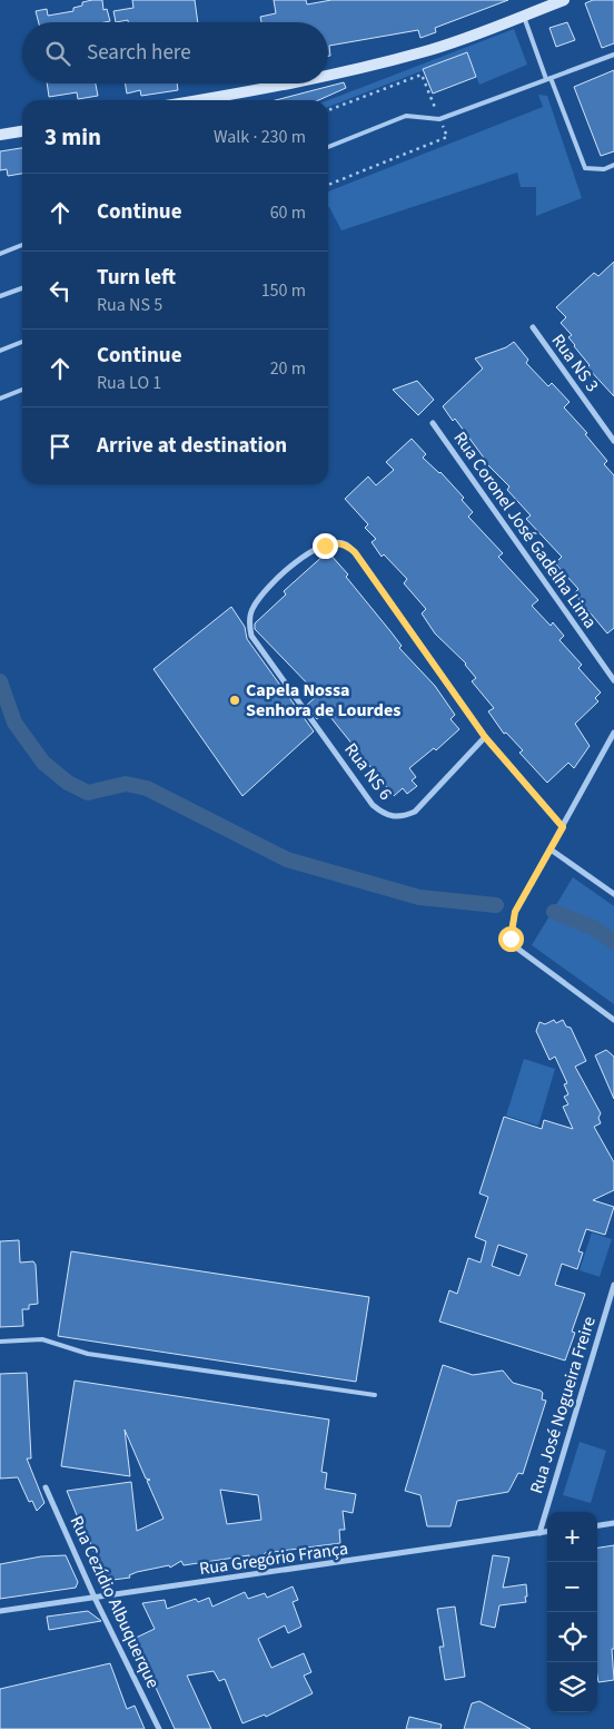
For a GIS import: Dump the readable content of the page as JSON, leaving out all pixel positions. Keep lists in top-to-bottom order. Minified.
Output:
{"streets":{"street":["Rua NS 3","Rua Coronel José Gadelha Lima","Rua NS 6","Rua José Nogueira Freire","Rua Gregório França","Rua Cezídio Albuquerque"]},"crossings":[["Rua José Nogueira Freire","Rua Gregório França"],["Rua Gregório França","Rua Cezídio Albuquerque"]],"places":["Capela Nossa Senhora de Lourdes"],"page":{"search":"Search here","heading":["3 min","Walk · 230 m"],"list":[["Continue","60 m"],["Turn left","Rua NS 5","150 m"],["Continue","Rua LO 1","20 m"],"Arrive at destination"],"map_buttons":["+","−"]}}
